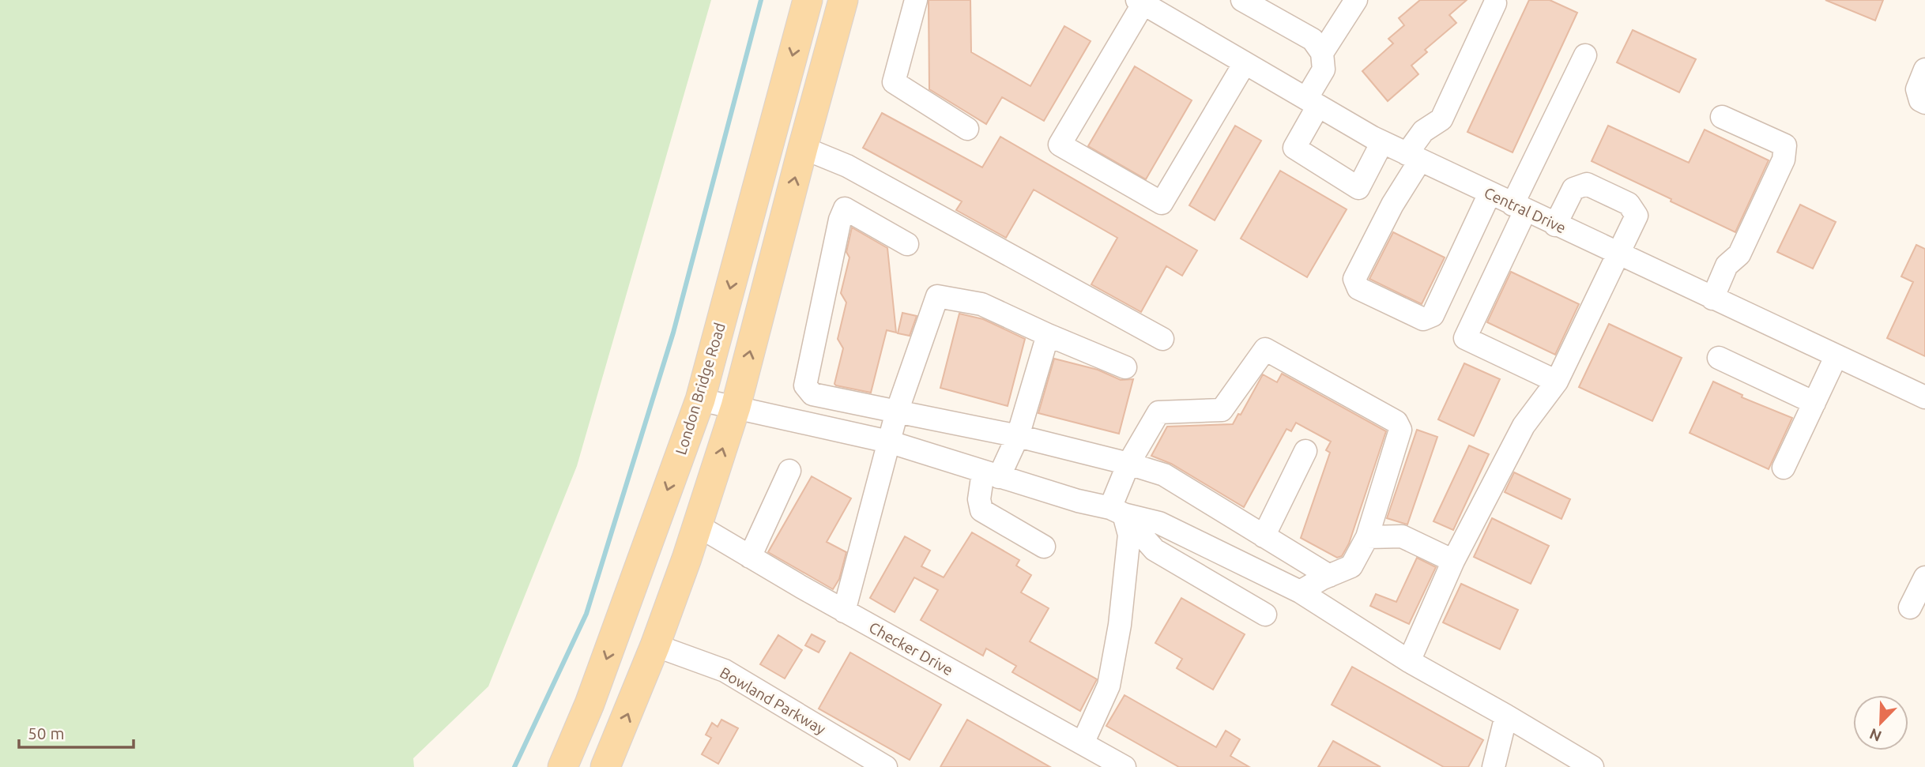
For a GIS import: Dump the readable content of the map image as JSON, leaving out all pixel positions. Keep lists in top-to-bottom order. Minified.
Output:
{"streets":{"main road":["London Bridge Road"],"street":["Central Drive","Checker Drive","Bowland Parkway"]},"scale_bar":"50 m","north":"bottom left"}
